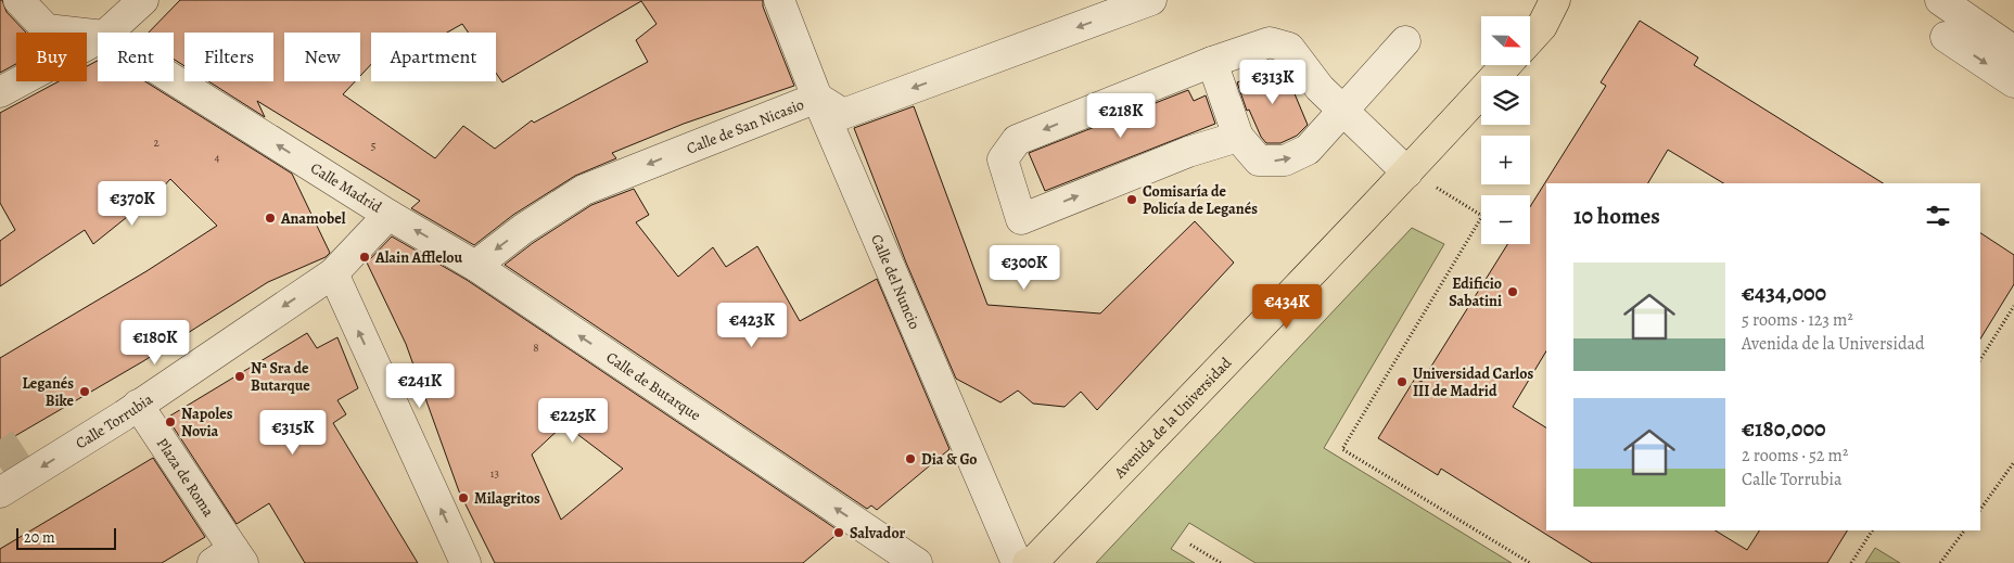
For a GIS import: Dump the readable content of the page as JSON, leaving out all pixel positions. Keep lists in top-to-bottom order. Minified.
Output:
{"streets":{"main road":["Avenida de la Universidad"],"street":["Calle de San Nicasio","Calle Madrid","Calle del Nuncio","Calle de Butarque","Calle Torrubia","Plaza de Roma"]},"crossings":[["Calle de San Nicasio","Calle del Nuncio"],["Calle de San Nicasio","Calle de Butarque"],["Calle Madrid","Calle de Butarque"],["Calle Madrid","Calle Torrubia"],["Calle Torrubia","Plaza de Roma"]],"one_way":["Calle de San Nicasio","Calle Madrid","Calle de Butarque","Calle Torrubia"],"places":["Comisaría de Policía de Leganés","Anamobel","Alain Afflelou","Edificio Sabatini","Nª Sra de Butarque","Universidad Carlos III de Madrid","Leganés Bike","Napoles Novia","Dia & Go","Milagritos","Salvador"],"house_numbers":["2","5","4","8","13"],"scale_bar":"20 m","north":"right","page":{"map_buttons":["+","−"],"chip":["Buy","Rent","Filters","New","Apartment"],"price":["€313K","€218K","€370K","€300K","€434K","€423K","€180K","€241K","€225K","€315K"],"heading":"10 homes","list":[{"name":"€434,000","note":"5 rooms · 123 m² · Avenida de la Universidad"},{"name":"€180,000","note":"2 rooms · 52 m² · Calle Torrubia"}],"scale":"20 m"}}
